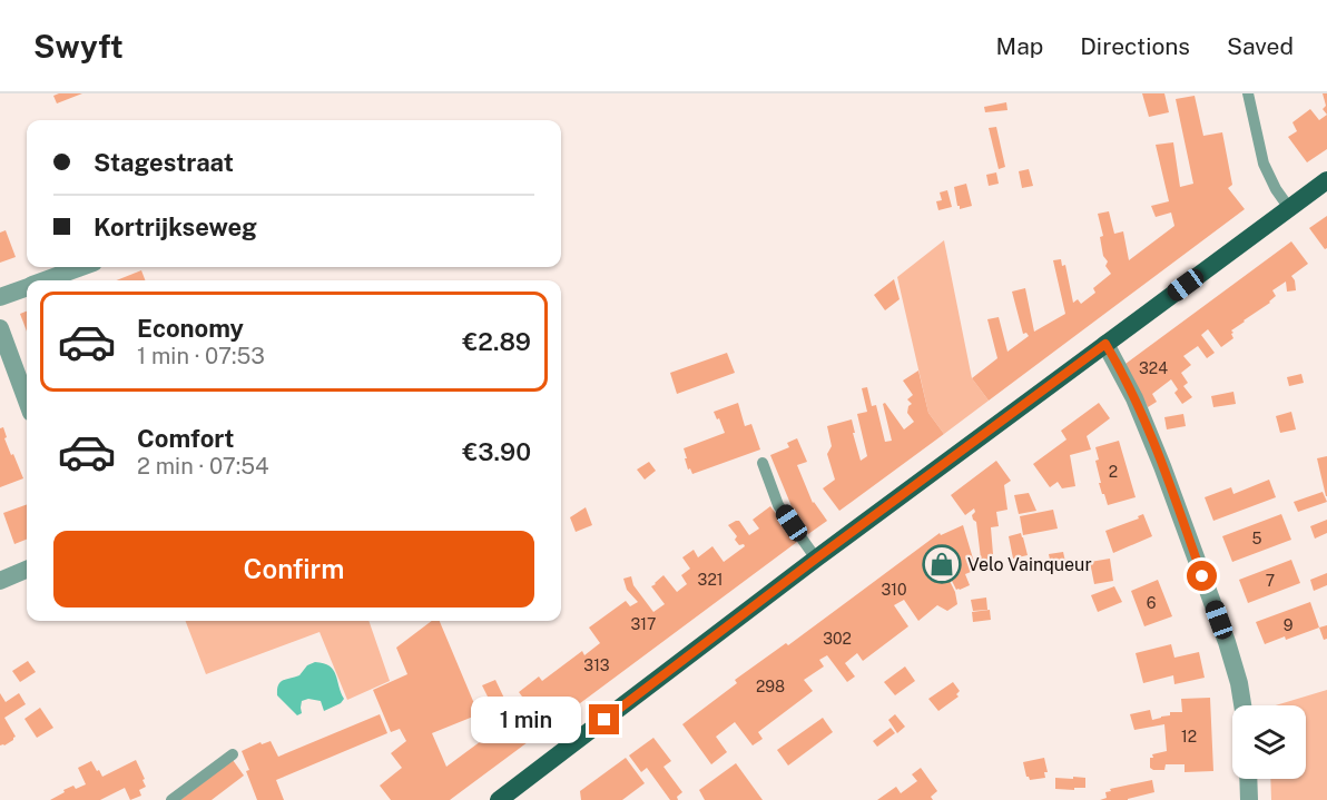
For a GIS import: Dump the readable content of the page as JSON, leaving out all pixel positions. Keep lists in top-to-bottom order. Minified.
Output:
{"places":{"shop":["Velo Vainqueur"]},"house_numbers":["324","2","5","321","7","310","6","317","9","302","313","298","12"],"page":{"header":"Swyft","nav":["Map","Directions","Saved"],"banner":["Stagestraat","Kortrijkseweg"],"list":[{"name":"Economy","note":"1 min · 07:53","value":"€2.89"},{"name":"Comfort","note":"2 min · 07:54","value":"€3.90"}],"buttons":"Confirm","bubble":"1 min"}}
